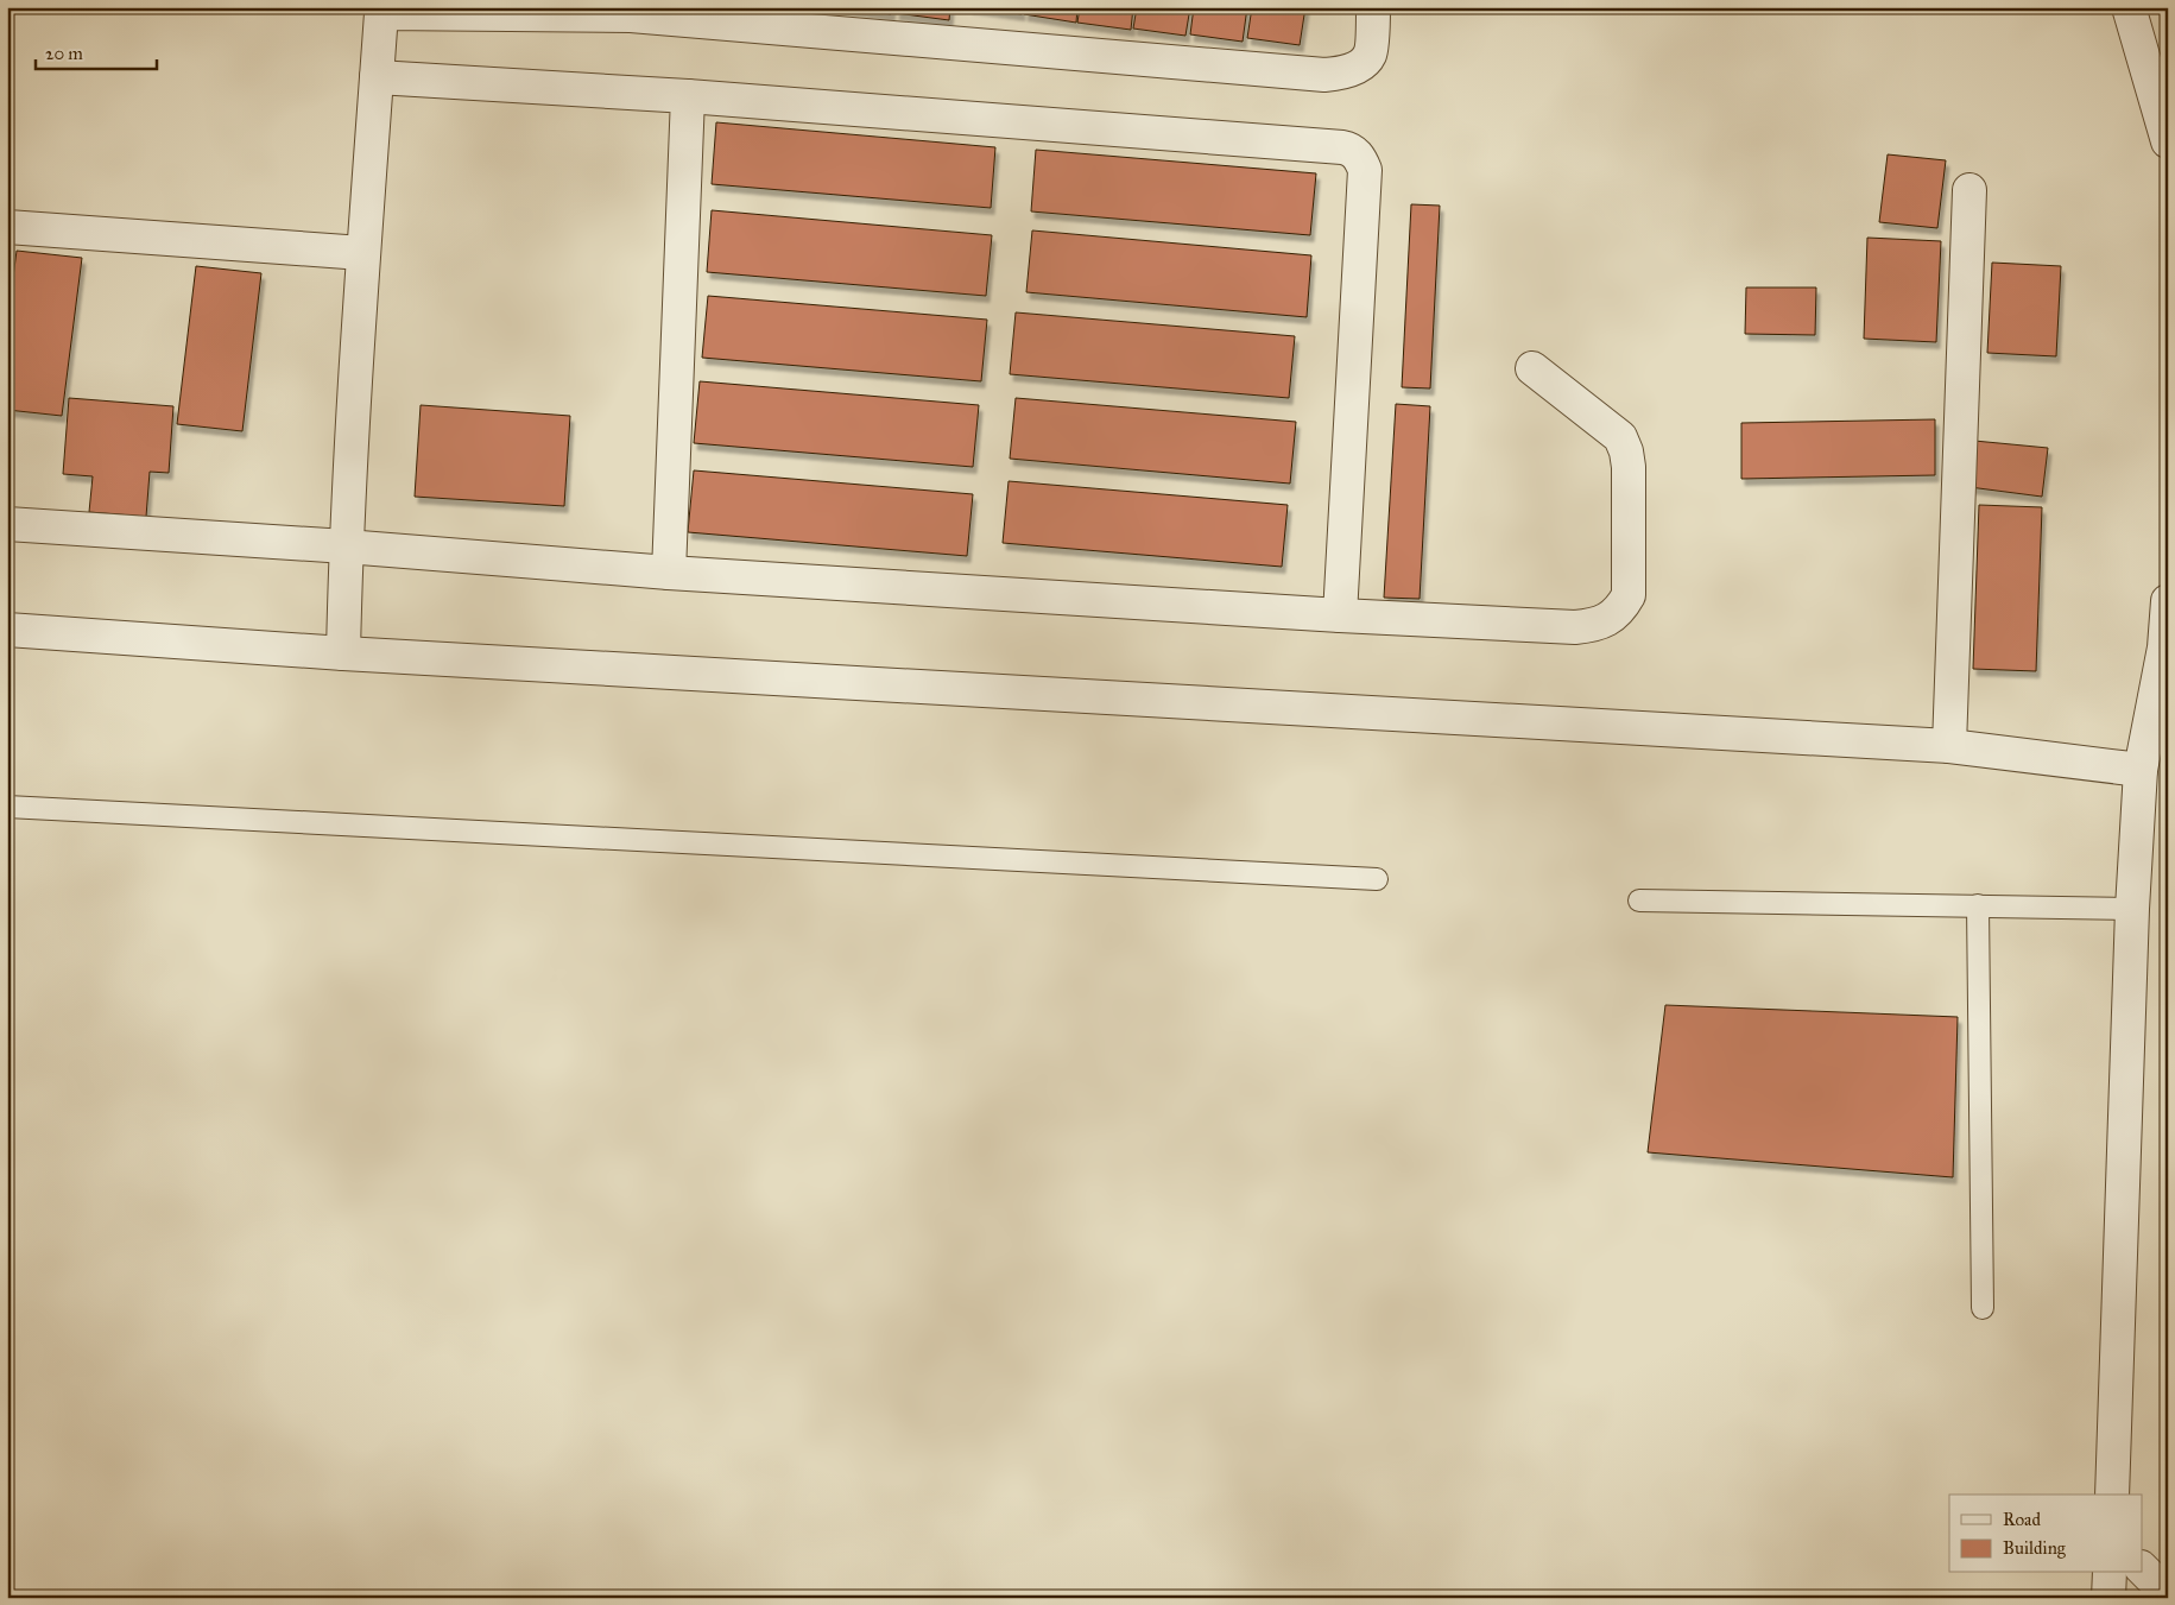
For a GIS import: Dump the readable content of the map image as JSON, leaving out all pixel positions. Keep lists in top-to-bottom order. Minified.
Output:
{"legend":["Road","Building"],"scale_bar":"20 m"}
